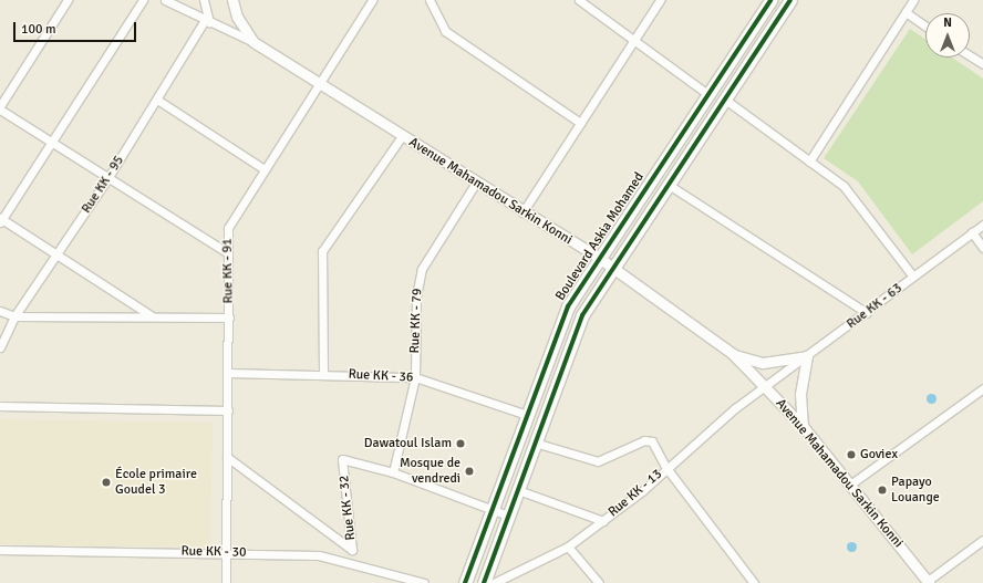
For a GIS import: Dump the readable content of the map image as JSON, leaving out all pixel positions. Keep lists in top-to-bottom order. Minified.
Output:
{"streets":{"main road":["Boulevard Askia Mohamed"],"street":["Rue KK - 95","Avenue Mahamadou Sarkin Konni","Rue KK - 91","Rue KK - 63","Rue KK - 79","Rue KK - 36","Rue KK - 13","Rue KK - 32","Rue KK - 30"]},"crossings":[["Avenue Mahamadou Sarkin Konni","Boulevard Askia Mohamed"],["Avenue Mahamadou Sarkin Konni","Rue KK - 91"],["Avenue Mahamadou Sarkin Konni","Rue KK - 63"],["Avenue Mahamadou Sarkin Konni","Rue KK - 79"],["Avenue Mahamadou Sarkin Konni","Rue KK - 13"],["Boulevard Askia Mohamed","Rue KK - 36"],["Boulevard Askia Mohamed","Rue KK - 32"],["Rue KK - 91","Rue KK - 36"],["Rue KK - 91","Rue KK - 32"],["Rue KK - 91","Rue KK - 30"],["Rue KK - 63","Rue KK - 13"],["Rue KK - 79","Rue KK - 36"],["Rue KK - 79","Rue KK - 32"]],"places":["Dawatoul Islam","Goviex","Mosque de vendredi","École primaire Goudel 3","Papayo Louange"],"scale_bar":"100 m","north":"top"}
